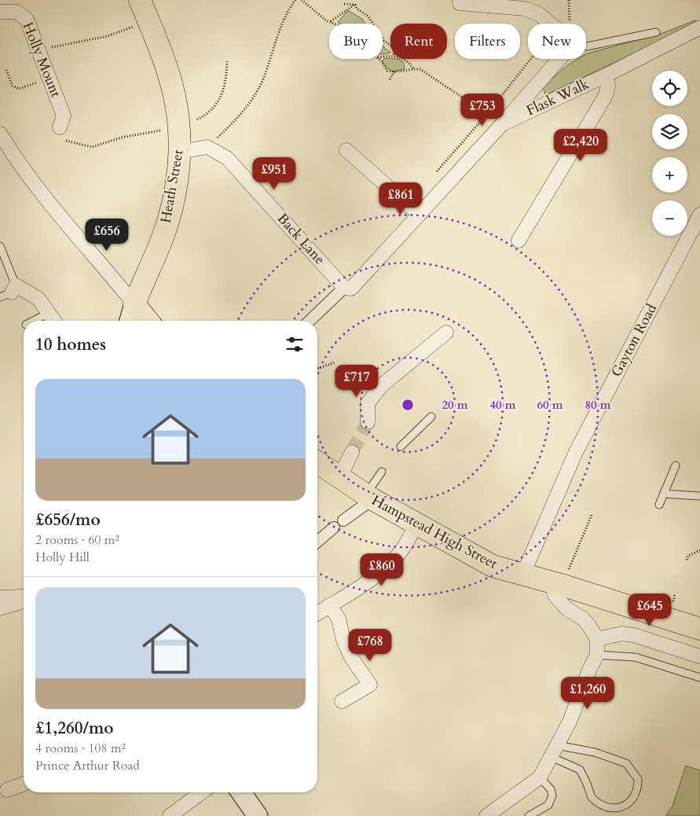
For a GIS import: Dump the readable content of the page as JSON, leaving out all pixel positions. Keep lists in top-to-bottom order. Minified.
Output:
{"streets":{"main road":["Heath Street","Hampstead High Street"],"street":["Holly Mount","Flask Walk","Back Lane","Gayton Road"]},"crossings":[["Flask Walk","Back Lane"],["Gayton Road","Hampstead High Street"]],"page":{"chip":["Buy","Rent","Filters","New"],"map_buttons":["+","−"],"price":["£753","£2,420","£951","£861","£656","£717","£860","£645","£768","£1,260"],"heading":"10 homes","list":[{"name":"£656/mo","note":"2 rooms · 60 m² · Holly Hill"},{"name":"£1,260/mo","note":"4 rooms · 108 m² · Prince Arthur Road"}]},"rings":["20 m","40 m","60 m","80 m"]}
